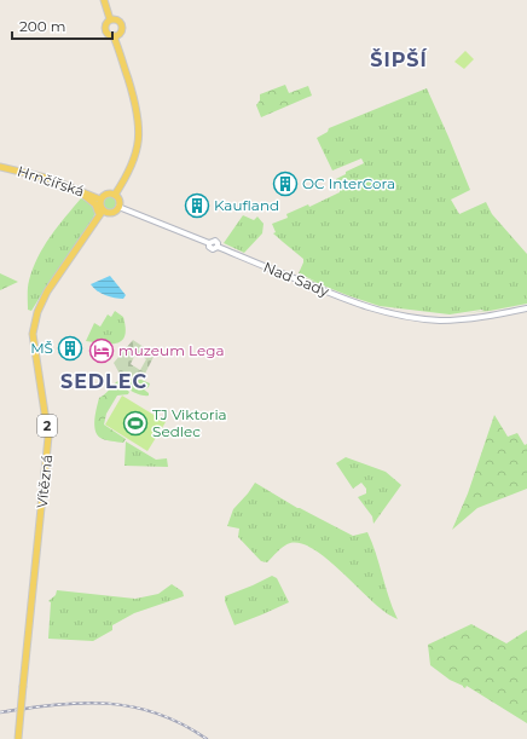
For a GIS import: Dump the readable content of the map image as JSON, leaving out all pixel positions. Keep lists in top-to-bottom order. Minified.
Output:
{"streets":{"main road":["Hrnčířská","2","Vítězná"],"street":["Nad Sady"]},"crossings":[["Hrnčířská","Nad Sady"],["Hrnčířská","Vítězná"],["Nad Sady","Vítězná"]],"districts":["ŠIPŠÍ","SEDLEC"],"places":{"building":["OC InterCora","Kaufland","MŠ"],"hotel":["muzeum Lega"],"sports":["TJ Viktoria Sedlec"]},"scale_bar":"200 m"}
